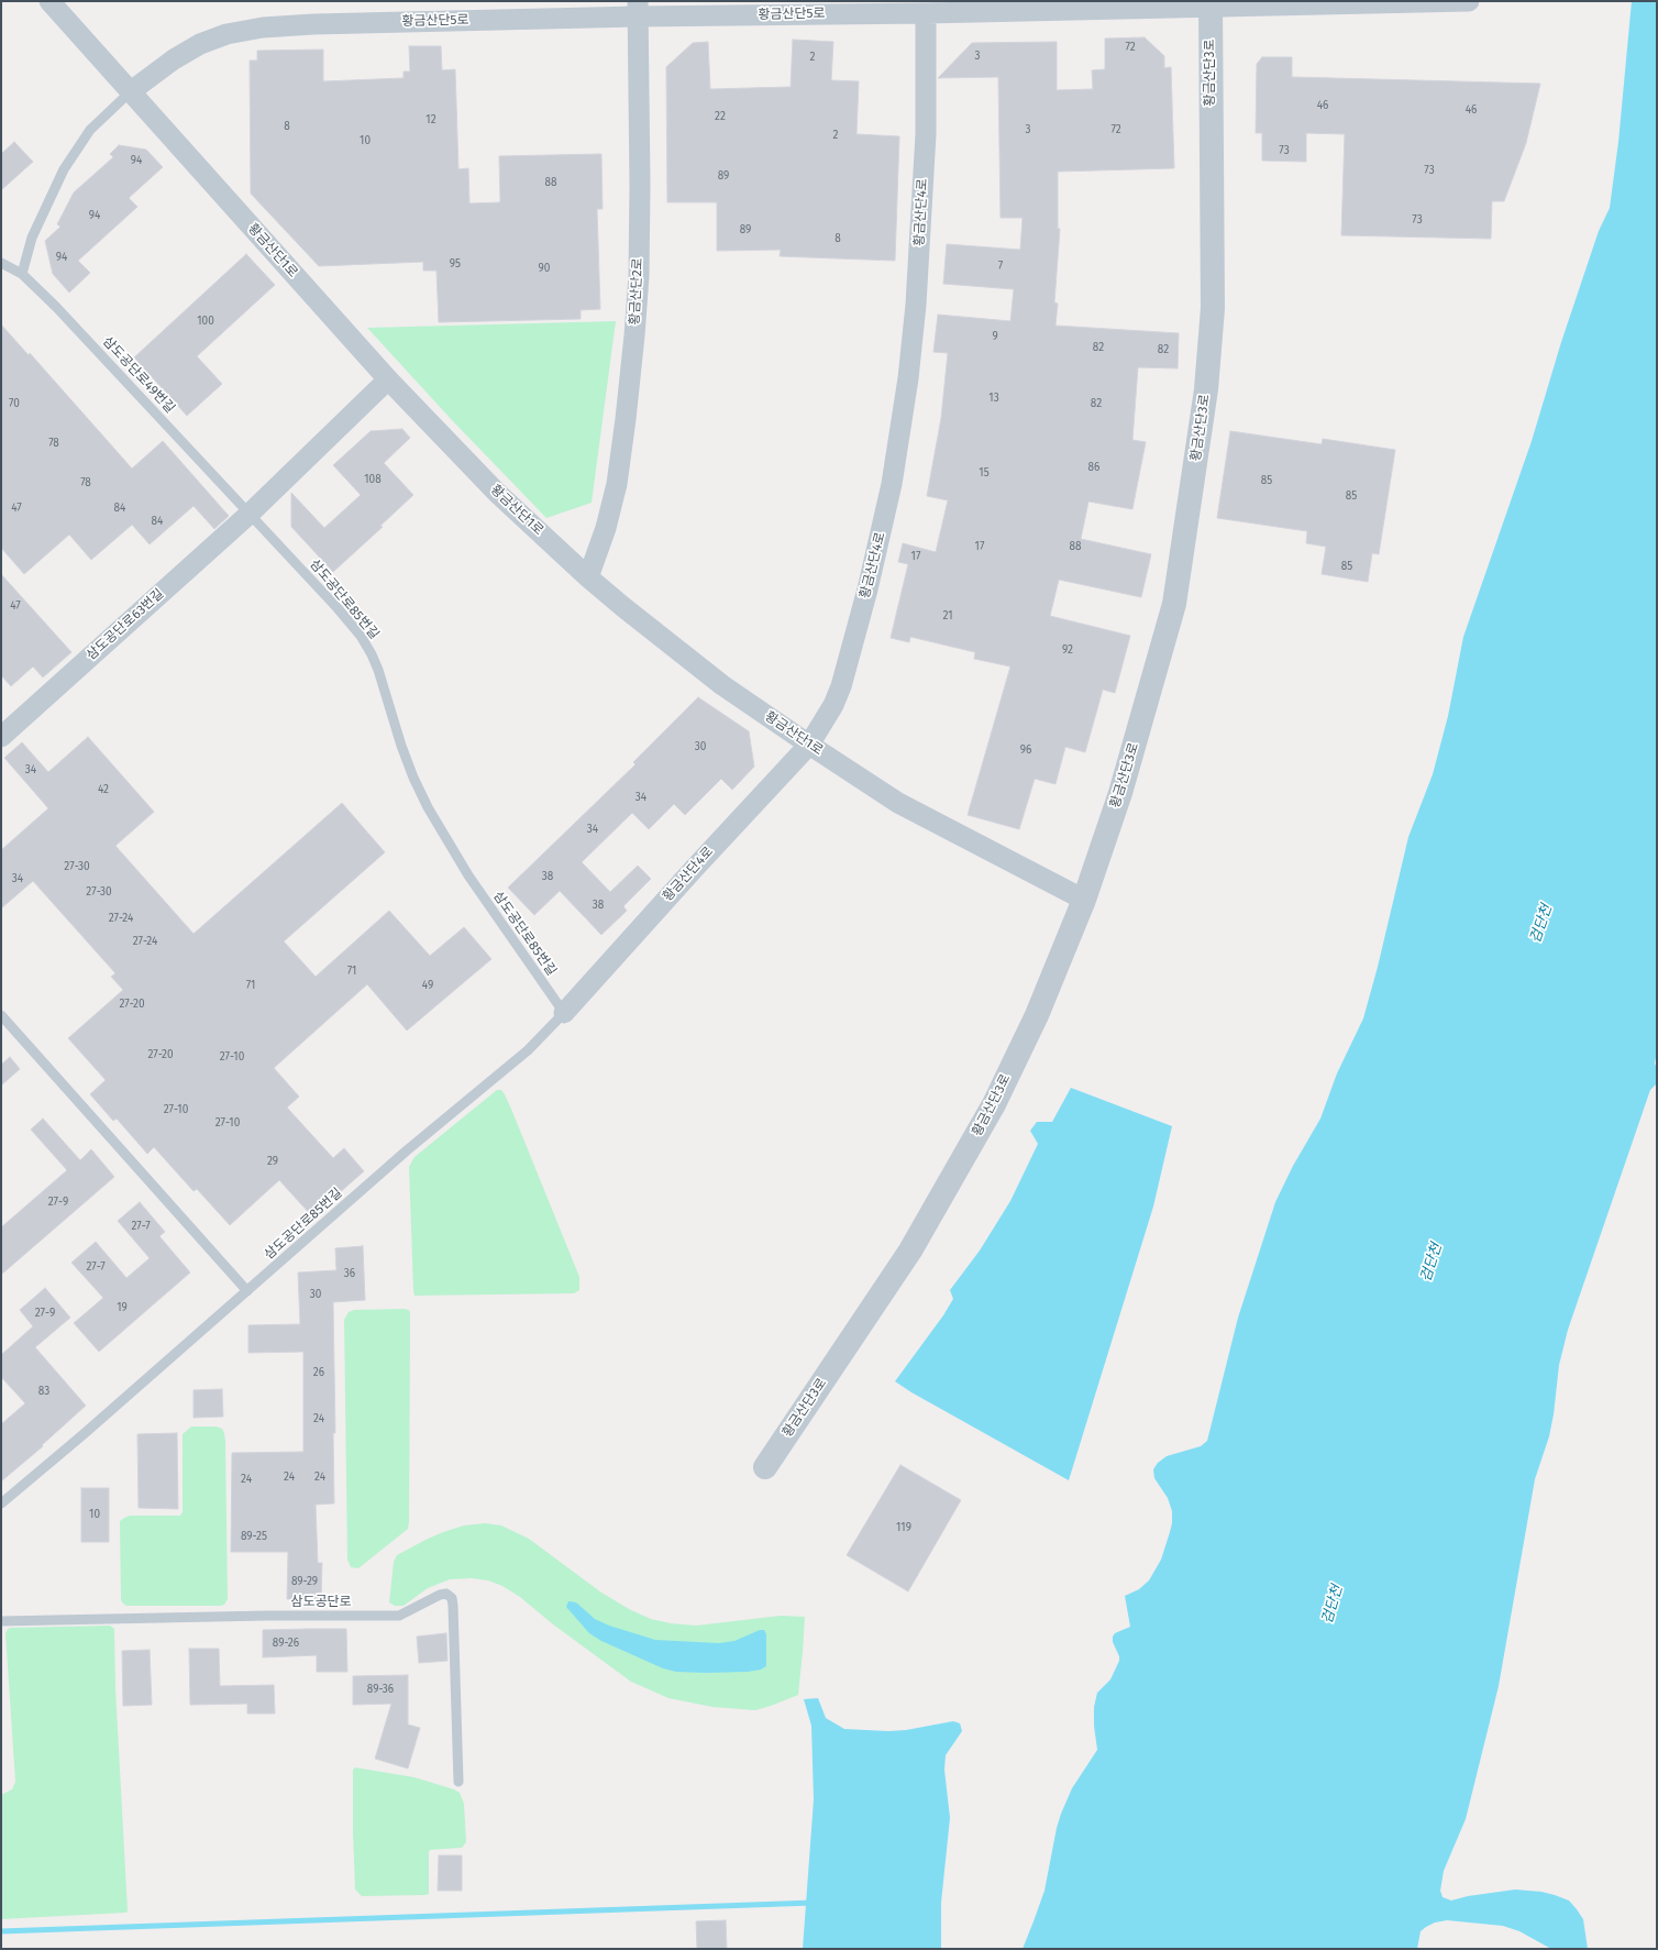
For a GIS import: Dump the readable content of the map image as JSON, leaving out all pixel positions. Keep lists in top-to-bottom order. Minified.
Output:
{"streets":{"street":["황금산단5로","황금산단3로","황금산단4로","황금산단1로","황금산단2로","삼도공단로63번길"],"lane":["삼도공단로49번길","삼도공단로85번길","삼도공단로"]},"crossings":[["황금산단5로","황금산단3로"],["황금산단5로","황금산단4로"],["황금산단5로","황금산단1로"],["황금산단5로","황금산단2로"],["황금산단3로","황금산단1로"],["황금산단4로","황금산단1로"],["황금산단4로","삼도공단로85번길"],["황금산단1로","황금산단2로"],["황금산단1로","삼도공단로63번길"],["삼도공단로49번길","삼도공단로85번길"],["삼도공단로49번길","삼도공단로63번길"],["삼도공단로85번길","삼도공단로63번길"]],"water":["검단천"],"house_numbers":["72","3","2","46","46","22","12","8","3","72","2","10","73","94","73","89","88","94","73","89","8","94","95","7","90","100","9","82","82","13","70","82","78","86","15","108","85","78","85","47","84","84","17","88","17","85","47","21","92","30","96","34","42","34","34","27-30","38","34","27-30","38","27-24","27-24","71","71","49","27-20","27-20","27-10","27-10","27-10","29","27-9","27-7","27-7","36","30","19","27-9","26","83","24","24","24","24","10","119","89-25","89-29","89-26","89-36"]}
